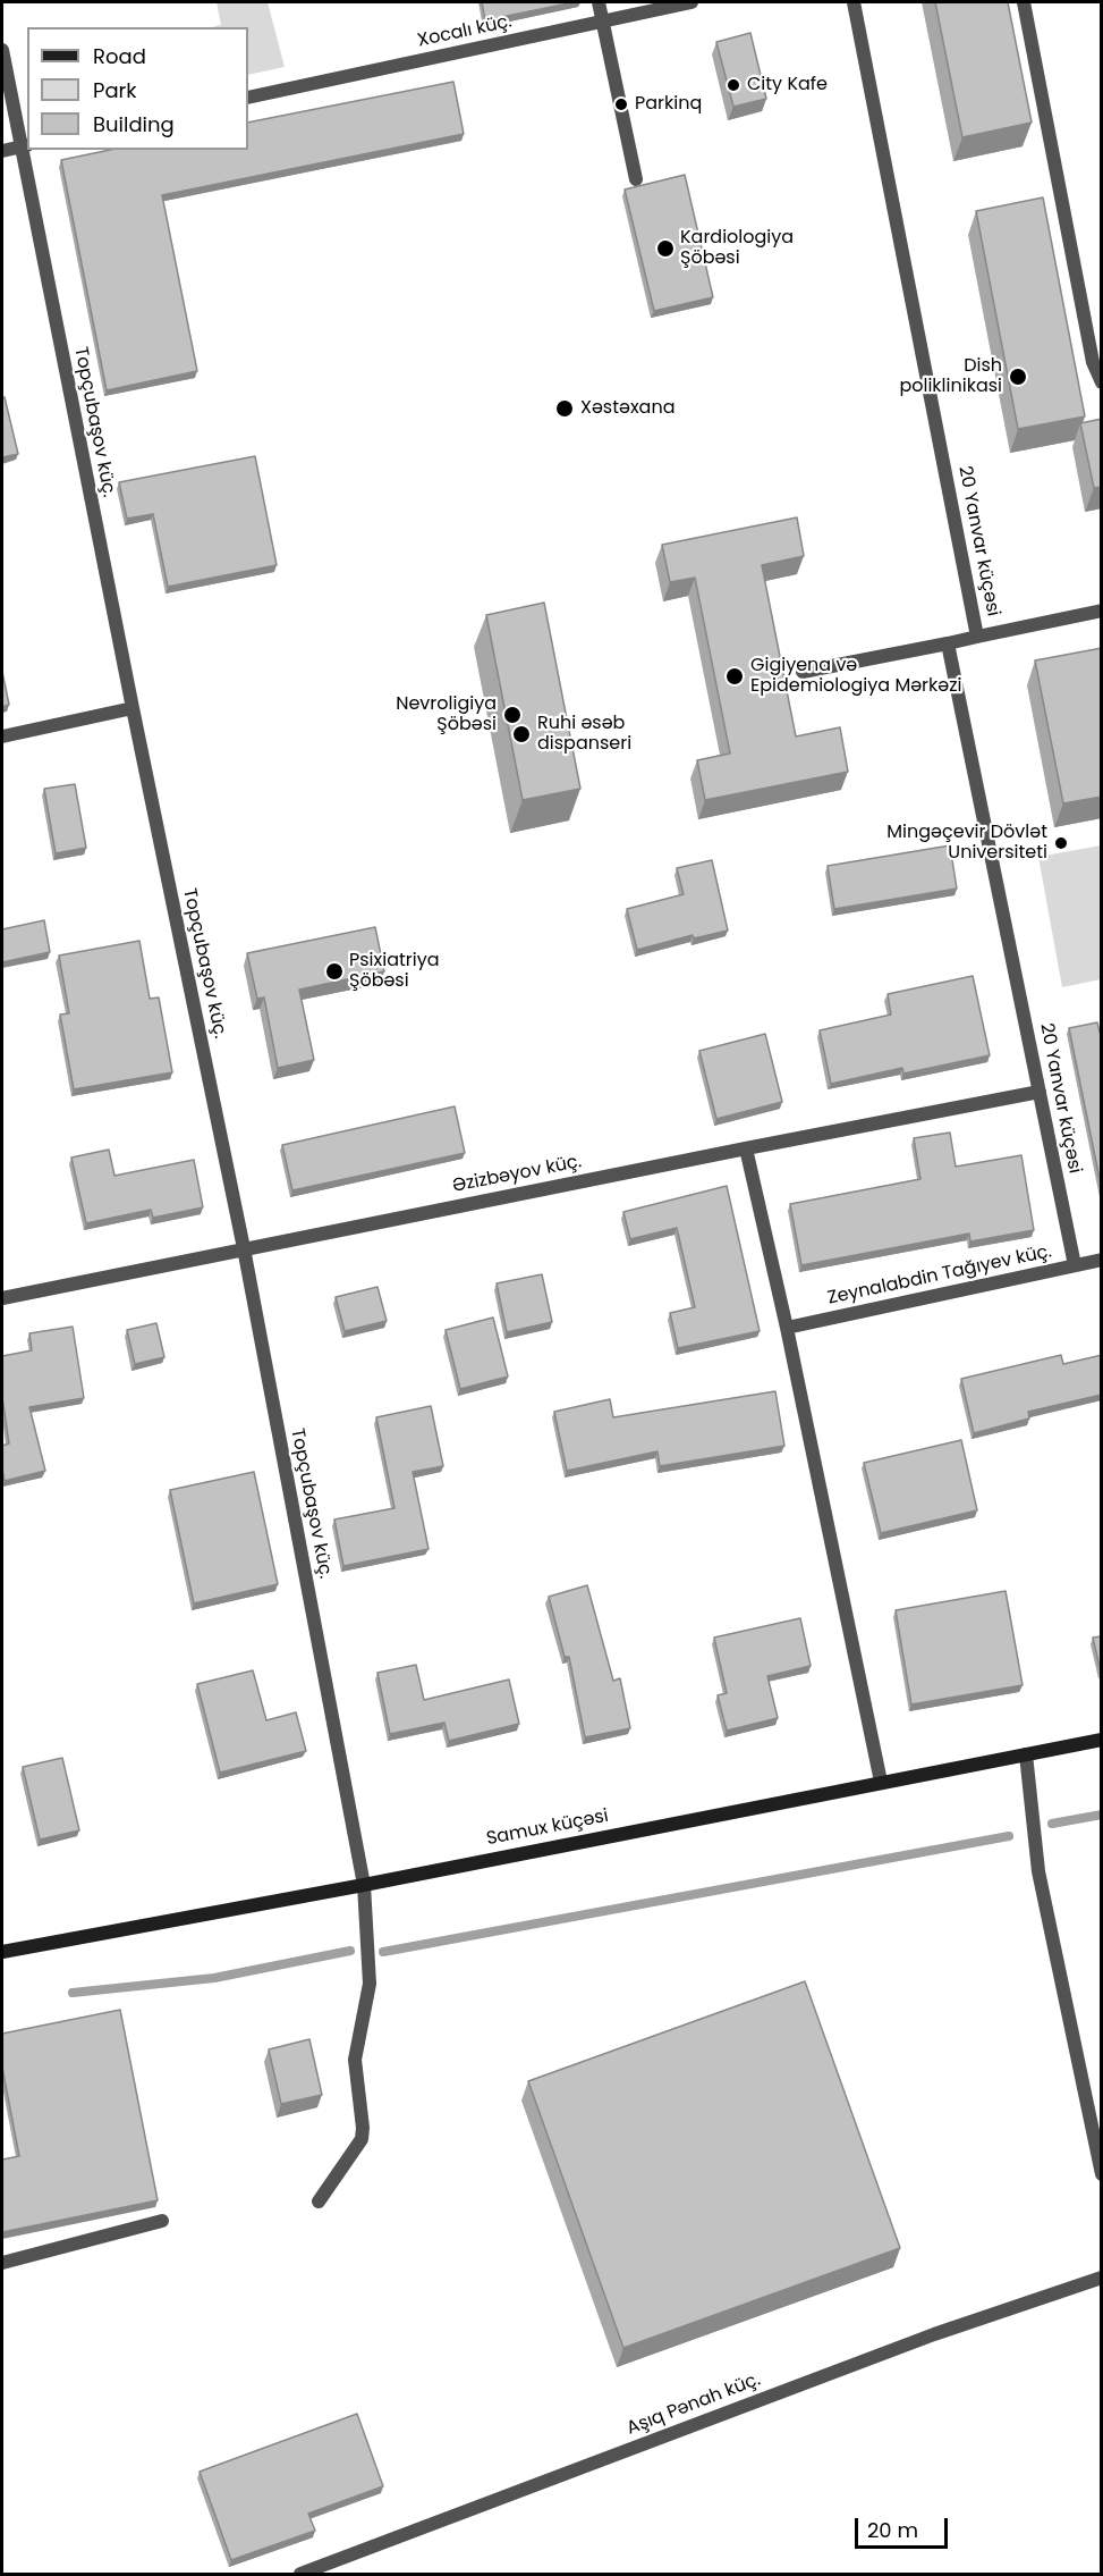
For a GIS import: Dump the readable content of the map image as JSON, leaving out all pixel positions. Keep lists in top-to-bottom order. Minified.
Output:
{"streets":{"main road":["Samux küçəsi"],"street":["Xocalı küç.","Topçubaşov küç.","20 Yanvar küçəsi","Əzizbəyov küç.","Zeynalabdin Tağıyev küç.","Aşıq Pənah küç."]},"crossings":[["Topçubaşov küç.","Əzizbəyov küç."],["Topçubaşov küç.","Samux küçəsi"],["20 Yanvar küçəsi","Əzizbəyov küç."],["20 Yanvar küçəsi","Zeynalabdin Tağıyev küç."]],"places":["City Kafe","Parkinq","Kardiologiya Şöbəsi","Dish poliklinikasi","Xəstəxana","Gigiyena və Epidemiologiya Mərkəzi","Nevroligiya Şöbəsi","Ruhi əsəb dispanseri","Mingəçevir Dövlət Universiteti","Psixiatriya Şöbəsi"],"legend":["Road","Park","Building"],"scale_bar":"20 m"}
